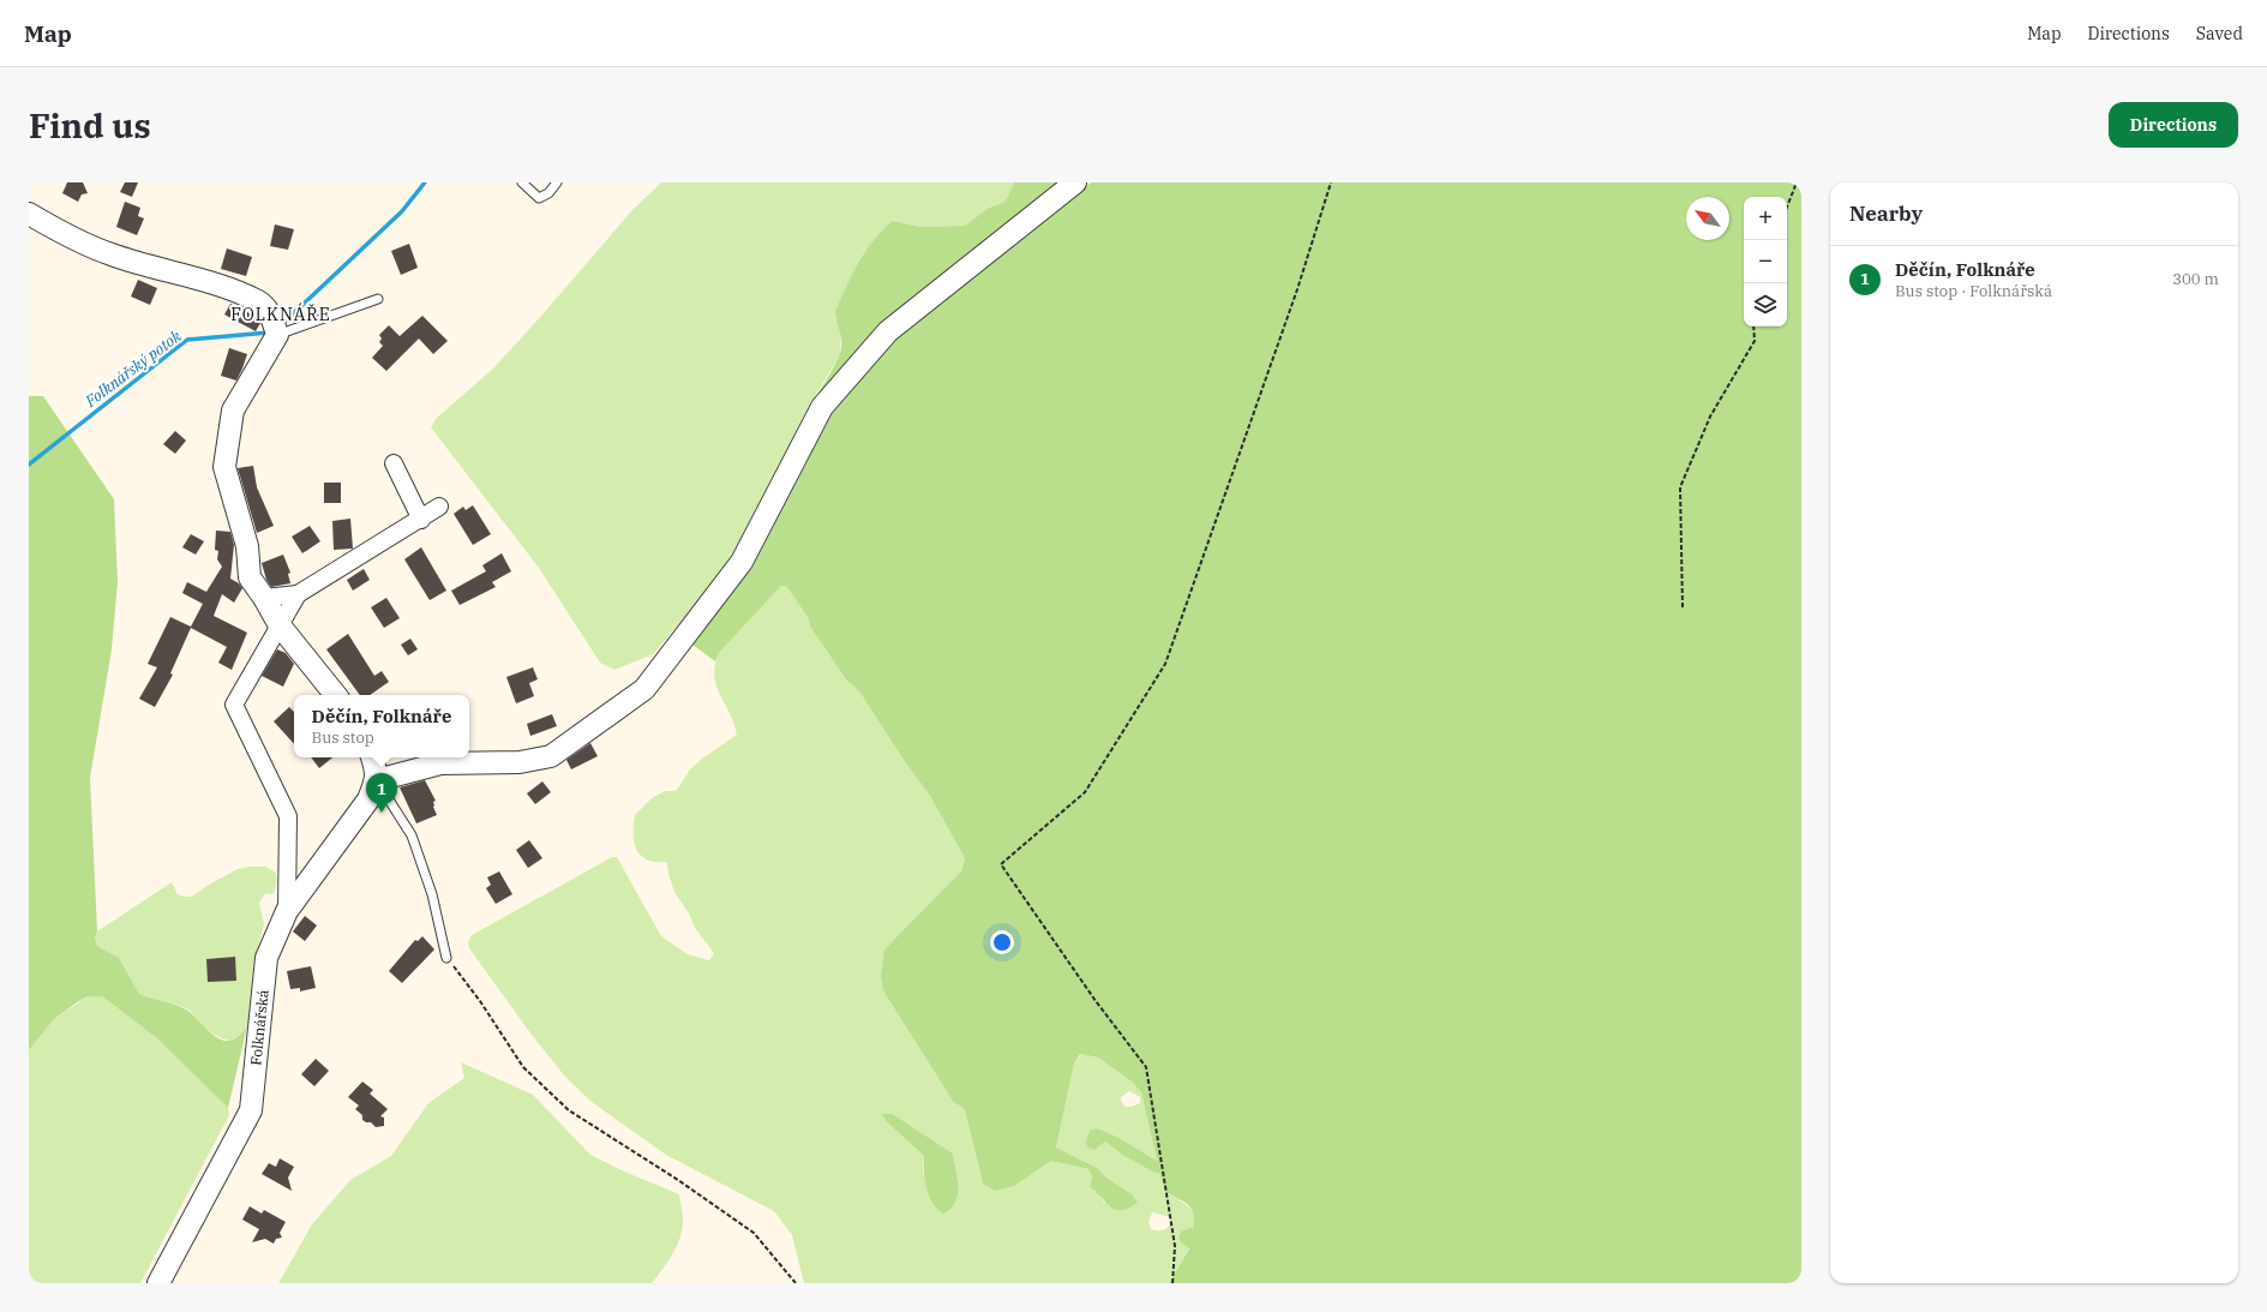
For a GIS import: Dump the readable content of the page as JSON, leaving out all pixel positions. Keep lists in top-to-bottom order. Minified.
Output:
{"streets":{"street":["Folknářská"]},"districts":["FOLKNÁŘE"],"water":["Folknářský potok"],"north":"top left","page":{"header":"Map","nav":["Map","Directions","Saved"],"buttons":"Directions","title":"Find us","heading":"Nearby","map_buttons":["+","−"],"list":[{"mark":"1","name":"Děčín, Folknáře","note":"Bus stop · Folknářská","value":"300 m"}],"popup":["Děčín, Folknáře","Bus stop"],"pins":"1"}}
